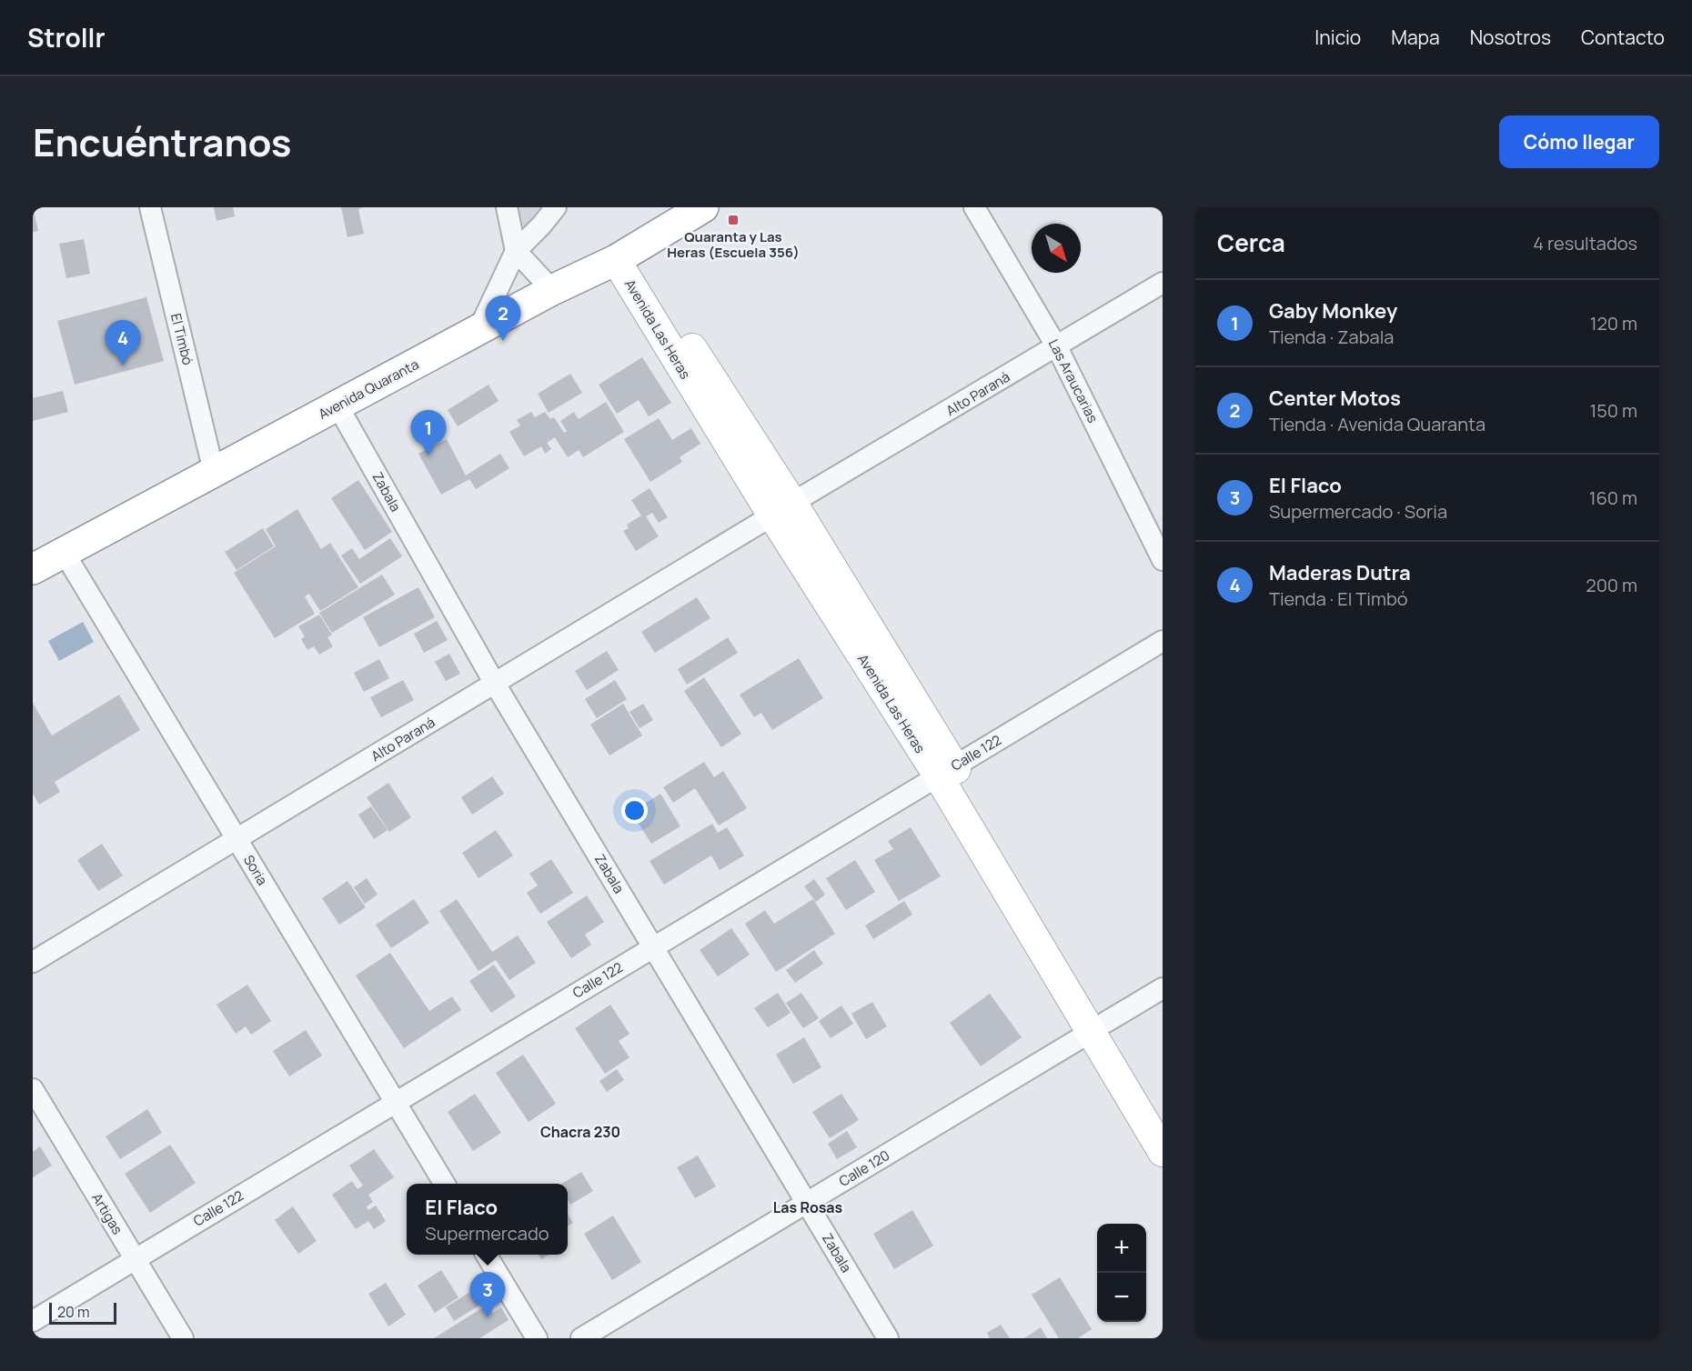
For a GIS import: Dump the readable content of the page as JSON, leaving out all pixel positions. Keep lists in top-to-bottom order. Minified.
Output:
{"streets":{"highway":["Avenida Quaranta"],"main road":["Avenida Las Heras"],"street":["El Timbó","Las Araucarias","Alto Paraná","Zabala","Calle 122","Soria","Calle 120","Artigas"]},"crossings":[["Avenida Las Heras","Avenida Quaranta"],["Avenida Las Heras","Alto Paraná"],["Avenida Las Heras","Calle 122"],["Avenida Las Heras","Calle 120"],["El Timbó","Avenida Quaranta"],["Las Araucarias","Alto Paraná"],["Avenida Quaranta","Zabala"],["Avenida Quaranta","Soria"],["Alto Paraná","Zabala"],["Alto Paraná","Soria"],["Zabala","Calle 122"],["Zabala","Calle 120"],["Calle 122","Soria"],["Calle 122","Artigas"]],"districts":["Chacra 230","Las Rosas"],"places":{"transit":["Quaranta y Las Heras (Escuela 356)"]},"scale_bar":"20 m","north":"bottom right","page":{"header":"Strollr","nav":["Inicio","Mapa","Nosotros","Contacto"],"title":"Encuéntranos","buttons":"Cómo llegar","heading":["Cerca","4 resultados"],"list":[{"mark":"1","name":"Gaby Monkey","note":"Tienda · Zabala","value":"120 m"},{"mark":"2","name":"Center Motos","note":"Tienda · Avenida Quaranta","value":"150 m"},{"mark":"3","name":"El Flaco","note":"Supermercado · Soria","value":"160 m"},{"mark":"4","name":"Maderas Dutra","note":"Tienda · El Timbó","value":"200 m"}],"pins":["2","4","1","3"],"popup":["El Flaco","Supermercado"],"map_buttons":["+","−"],"scale":"20 m"}}
